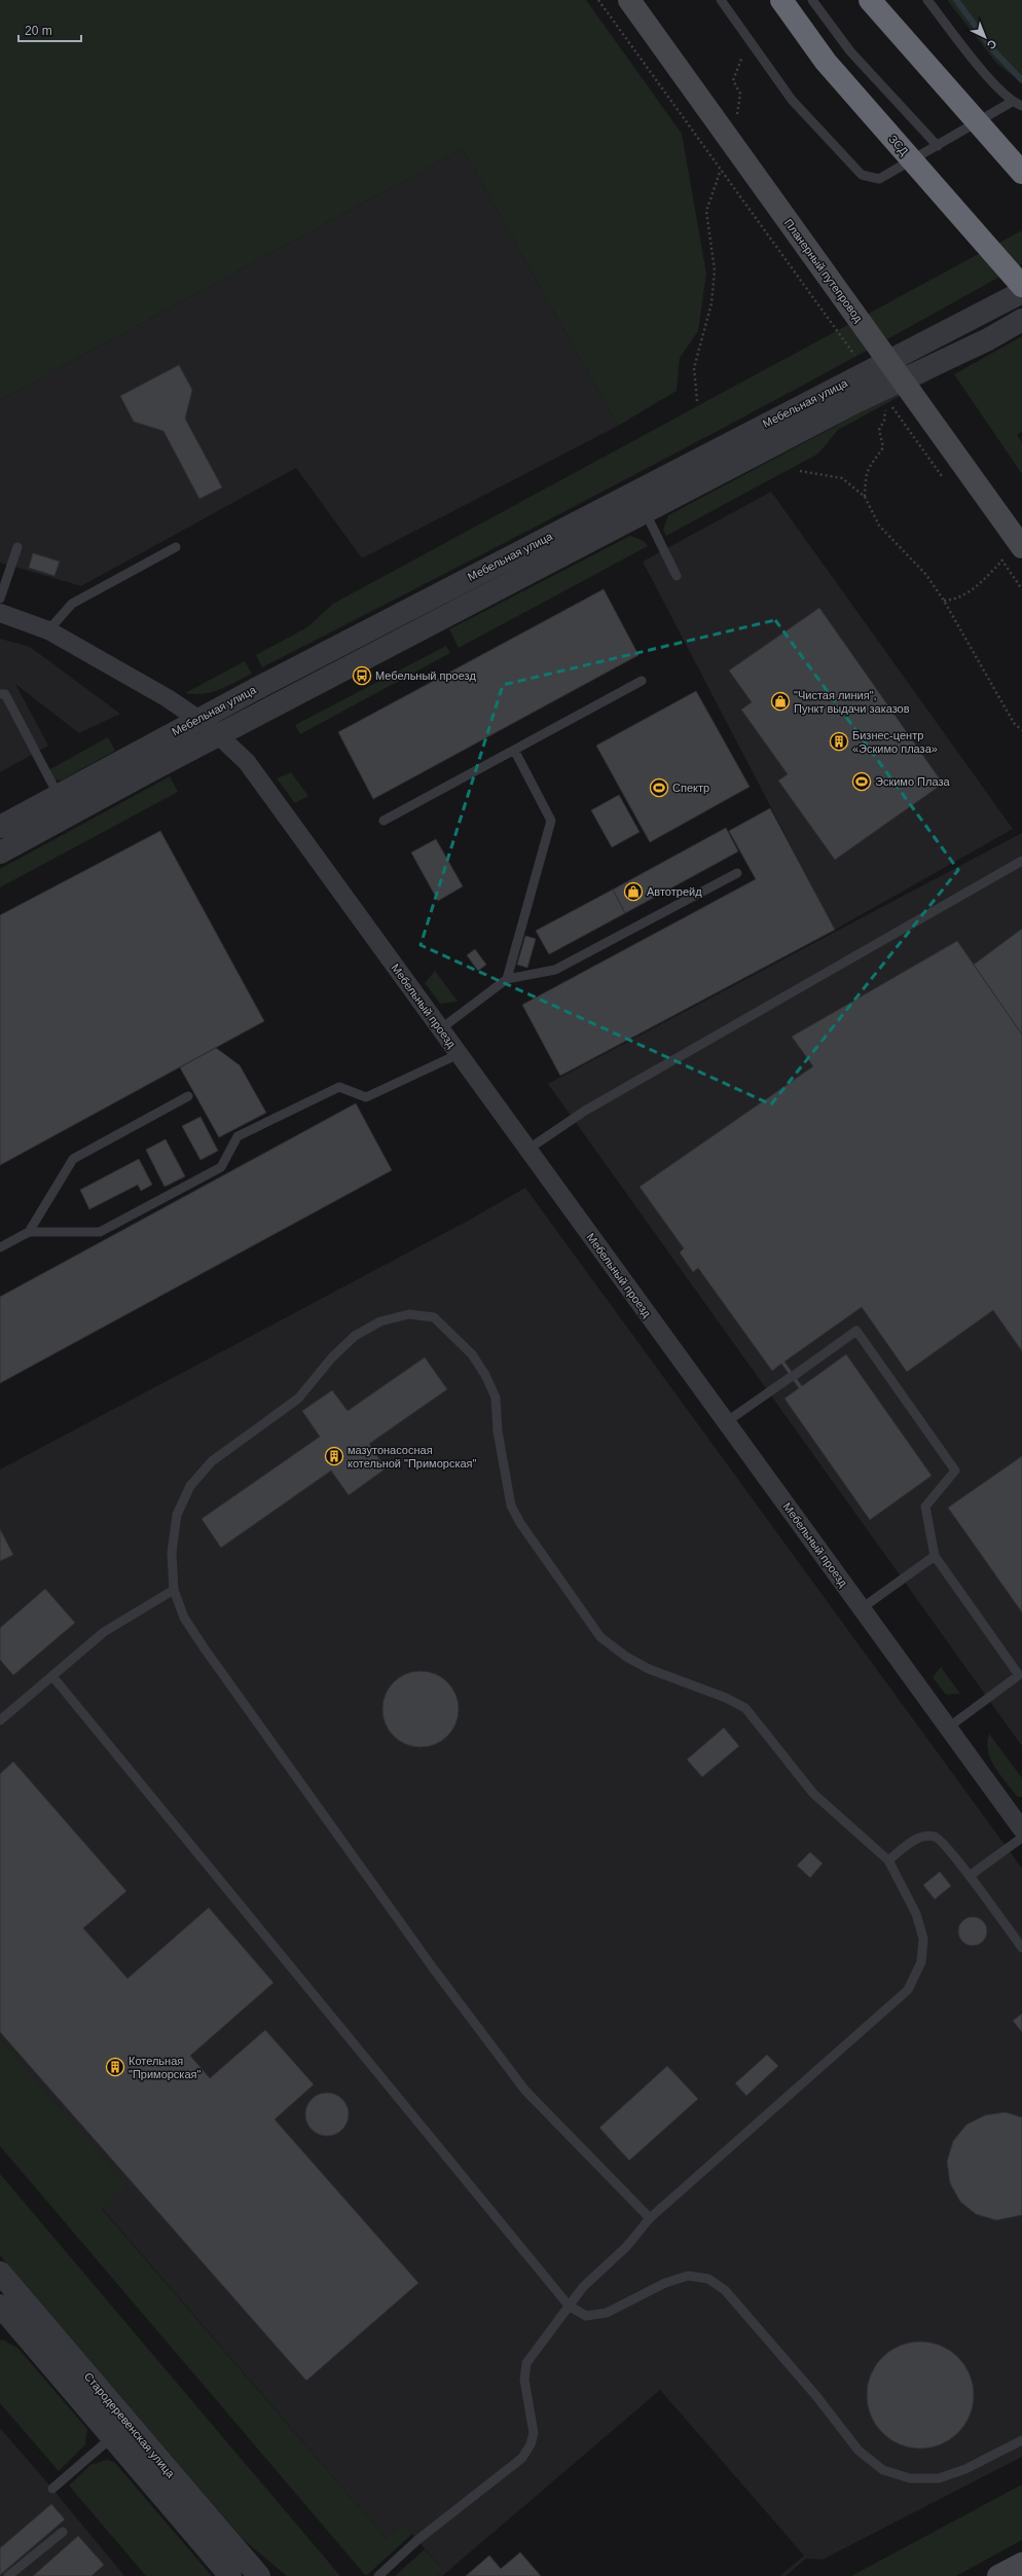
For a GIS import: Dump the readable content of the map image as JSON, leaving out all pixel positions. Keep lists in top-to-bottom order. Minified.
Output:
{"streets":{"highway":["ЗСД"],"main road":["Планерный путепровод"],"street":["Мебельная улица","Мебельный проезд","Стародеревенская улица"]},"crossings":[["Мебельная улица","Мебельный проезд"]],"places":{"bus stop":["Мебельный проезд"],"shop":["\"Чистая линия\", Пункт выдачи заказов","Автотрейд"],"building":["Бизнес-центр «Эскимо плаза»","мазутонасосная котельной \"Приморская\"","Котельная \"Приморская\""],"sports":["Эскимо Плаза","Спектр"]},"scale_bar":"20 m","north":"bottom right"}
